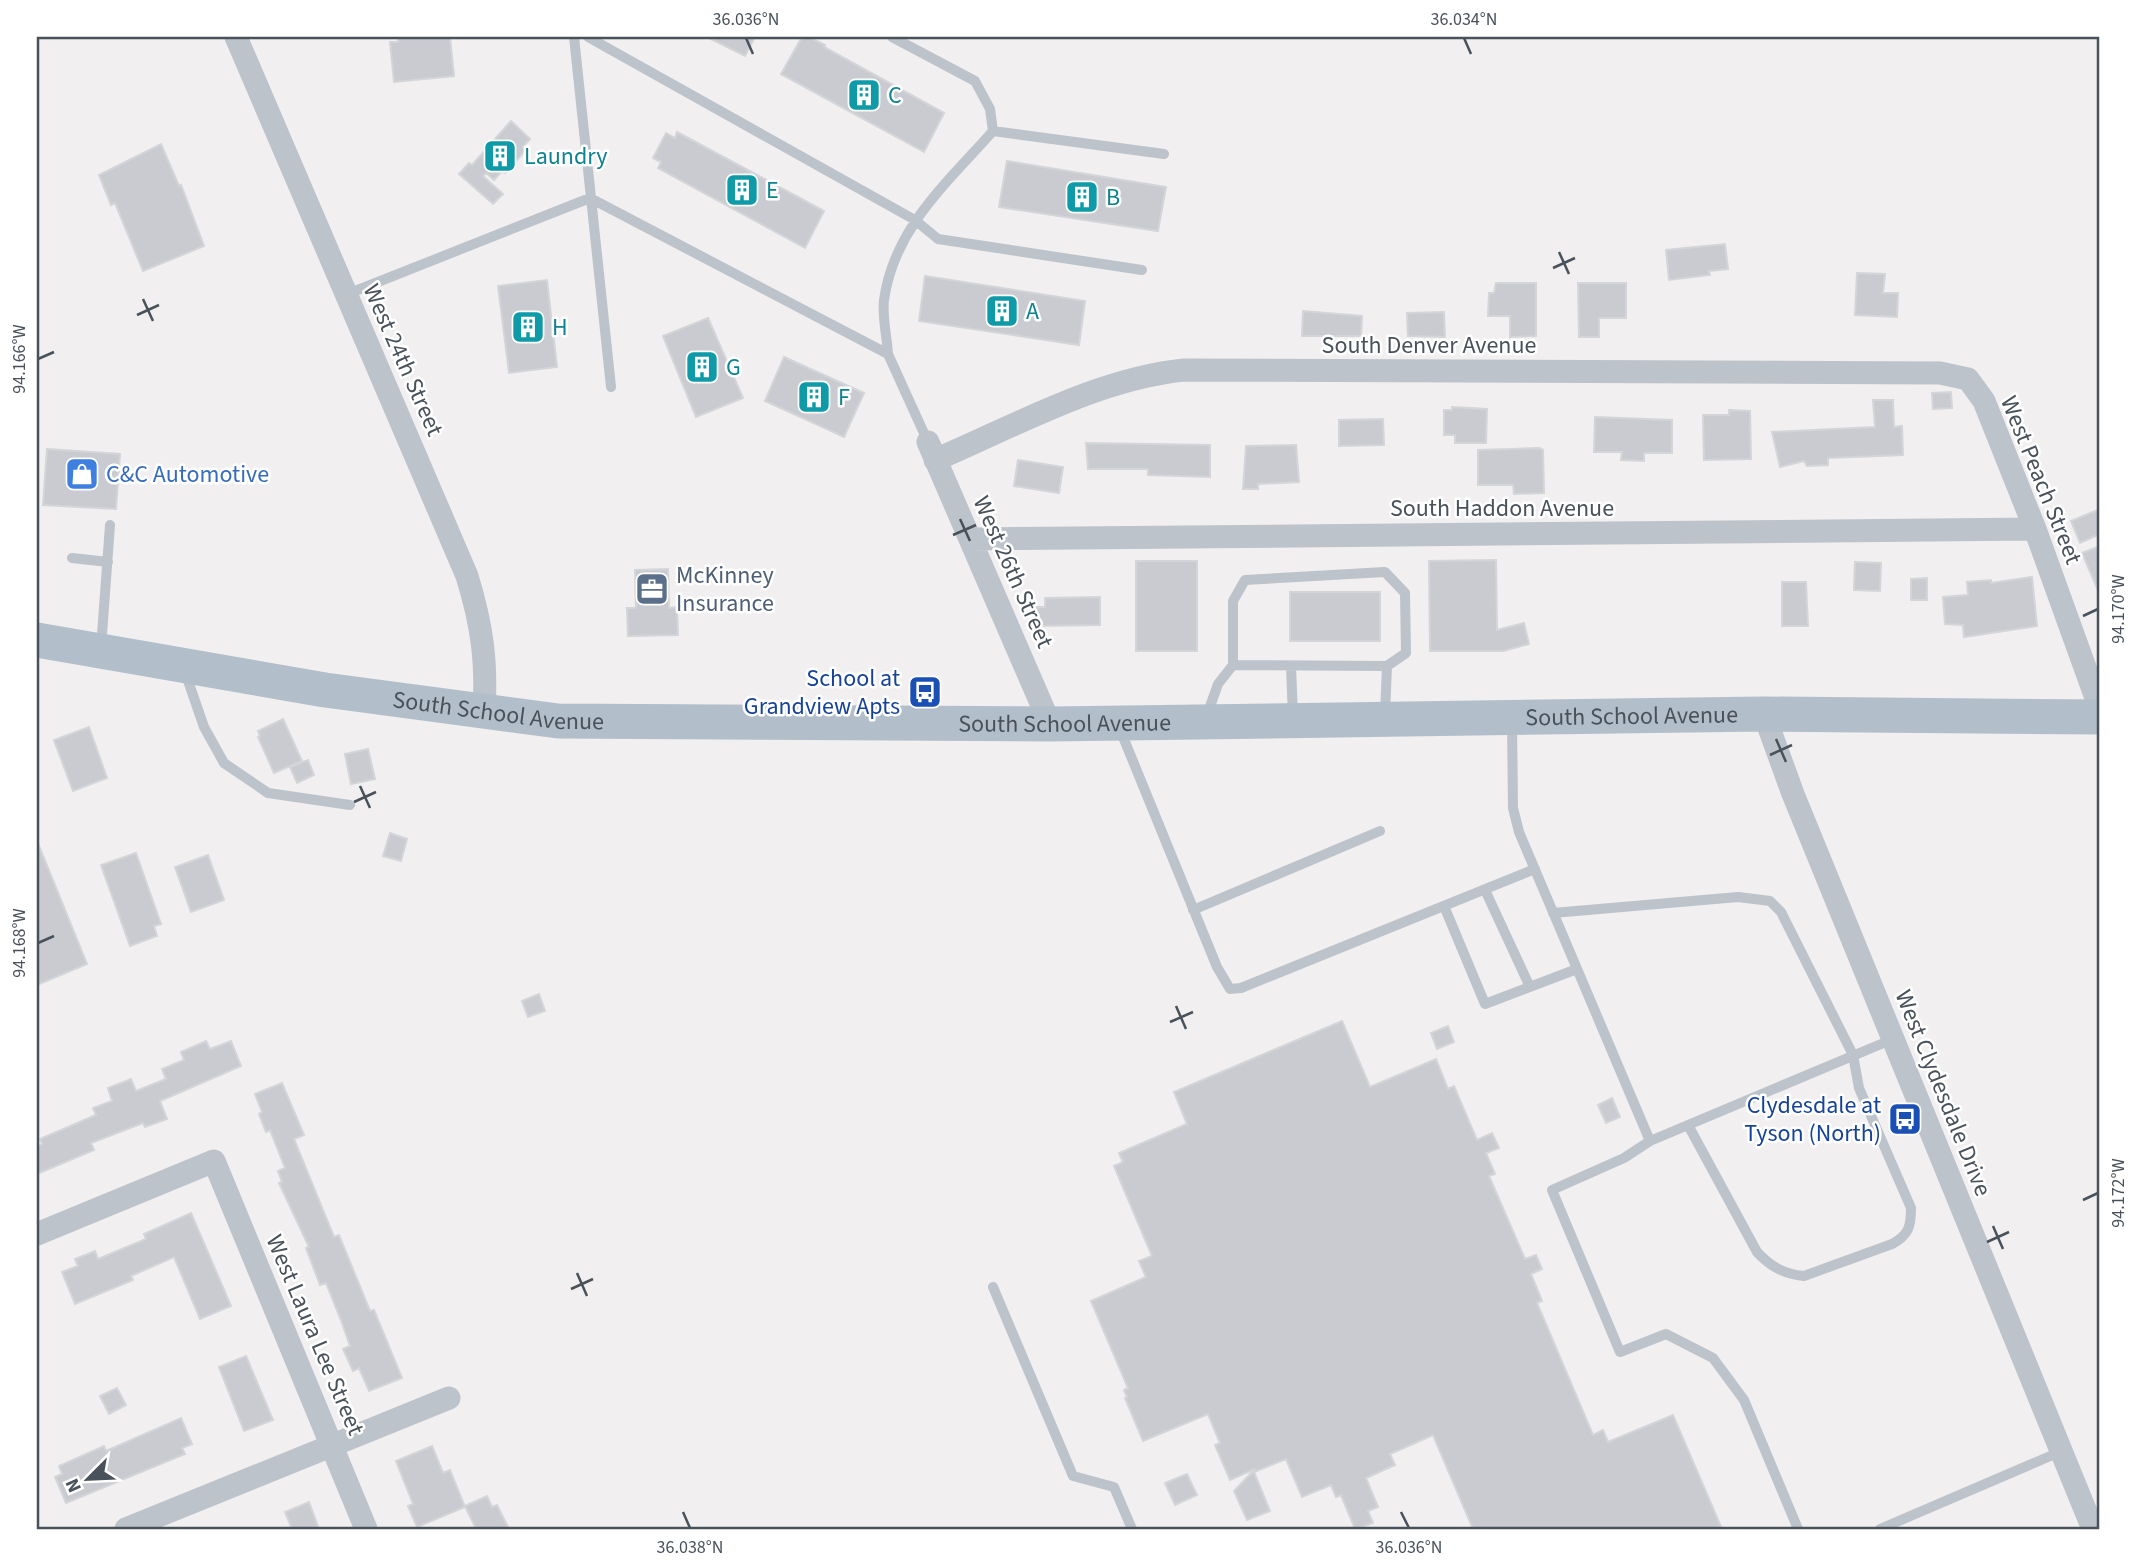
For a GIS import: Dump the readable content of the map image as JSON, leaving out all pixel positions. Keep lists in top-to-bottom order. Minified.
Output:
{"streets":{"main road":["South School Avenue"],"street":["South Denver Avenue","West 24th Street","West Peach Street","South Haddon Avenue","West 26th Street","West Clydesdale Drive","West Laura Lee Street"]},"crossings":[["South Denver Avenue","West Peach Street"],["South Denver Avenue","West 26th Street"],["West 24th Street","South School Avenue"],["West Peach Street","South Haddon Avenue"],["South Haddon Avenue","West 26th Street"],["West 26th Street","South School Avenue"],["South School Avenue","West Clydesdale Drive"]],"places":{"building":["C","Laundry","E","B","A","H","G","F"],"shop":["C&C Automotive"],"office":["McKinney Insurance"],"bus stop":["School at Grandview Apts","Clydesdale at Tyson (North)"]},"north":"bottom left","coordinates":["36.036°N","36.034°N","94.166°W","94.170°W","94.168°W","94.172°W","36.038°N"]}
